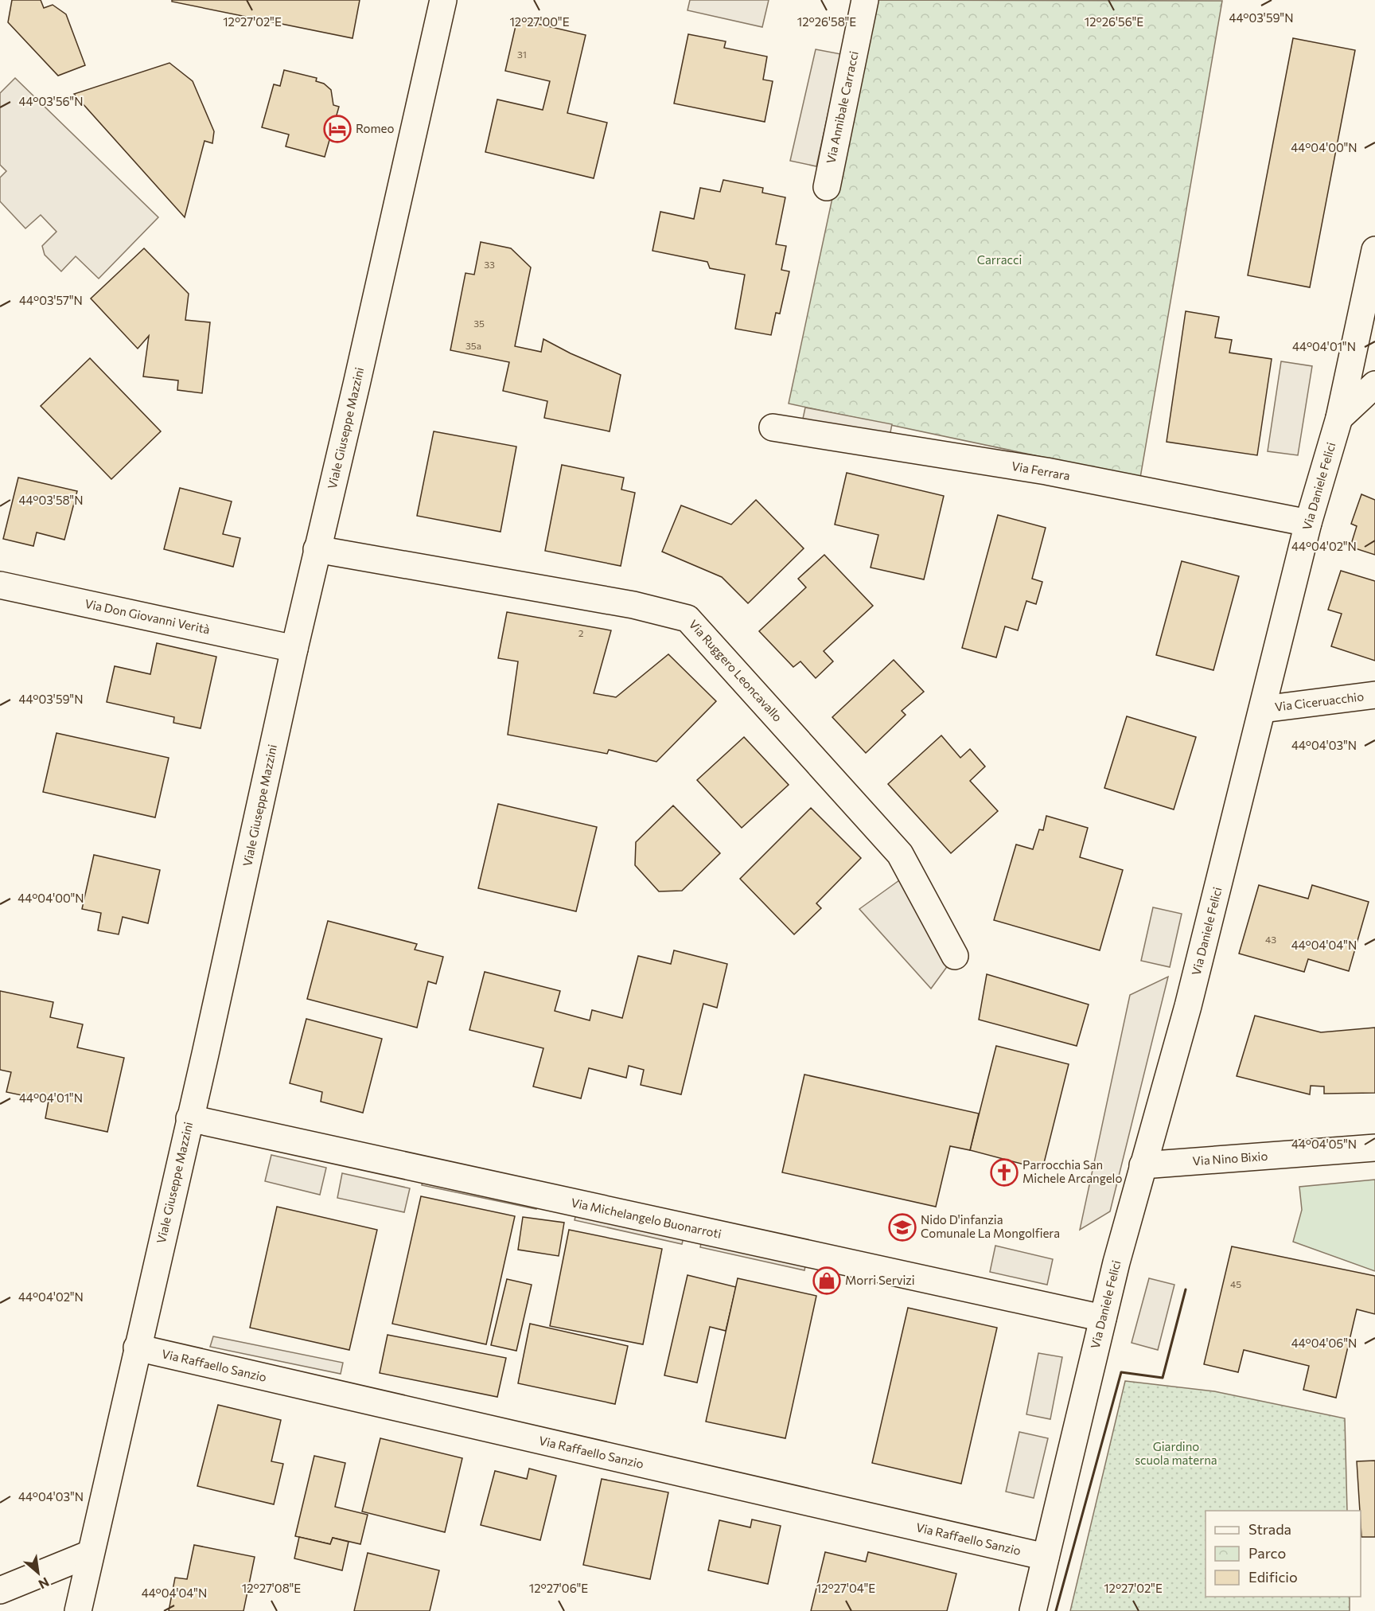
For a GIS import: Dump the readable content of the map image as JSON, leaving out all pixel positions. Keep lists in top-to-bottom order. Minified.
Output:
{"streets":{"street":["Via Annibale Carracci","Viale Giuseppe Mazzini","Via Ferrara","Via Daniele Felici","Via Don Giovanni Verità","Via Ruggero Leoncavallo","Via Ciceruacchio","Via Nino Bixio","Via Michelangelo Buonarroti","Via Raffaello Sanzio"]},"crossings":[["Viale Giuseppe Mazzini","Via Don Giovanni Verità"],["Viale Giuseppe Mazzini","Via Ruggero Leoncavallo"],["Viale Giuseppe Mazzini","Via Michelangelo Buonarroti"],["Viale Giuseppe Mazzini","Via Raffaello Sanzio"],["Via Ferrara","Via Daniele Felici"],["Via Daniele Felici","Via Ciceruacchio"],["Via Daniele Felici","Via Nino Bixio"],["Via Daniele Felici","Via Michelangelo Buonarroti"],["Via Daniele Felici","Via Raffaello Sanzio"]],"parks":["Carracci","Giardino scuola materna"],"places":{"hotel":["Romeo"],"church":["Parrocchia San Michele Arcangelo"],"school or university":["Nido D'infanzia Comunale La Mongolfiera"],"shop":["Morri Servizi"]},"house_numbers":["31","33","35","35a","2","43","45"],"legend":["Strada","Parco","Edificio"],"north":"bottom right","coordinates":["44°03'59\"N","12°27'02\"E","12°27'00\"E","12°26'58\"E","12°26'56\"E","44°03'56\"N","44°04'00\"N","44°03'57\"N","44°04'01\"N","44°03'58\"N","44°04'02\"N","44°04'03\"N","44°04'04\"N","44°04'05\"N","44°04'06\"N","12°27'08\"E","12°27'06\"E","12°27'04\"E"]}
